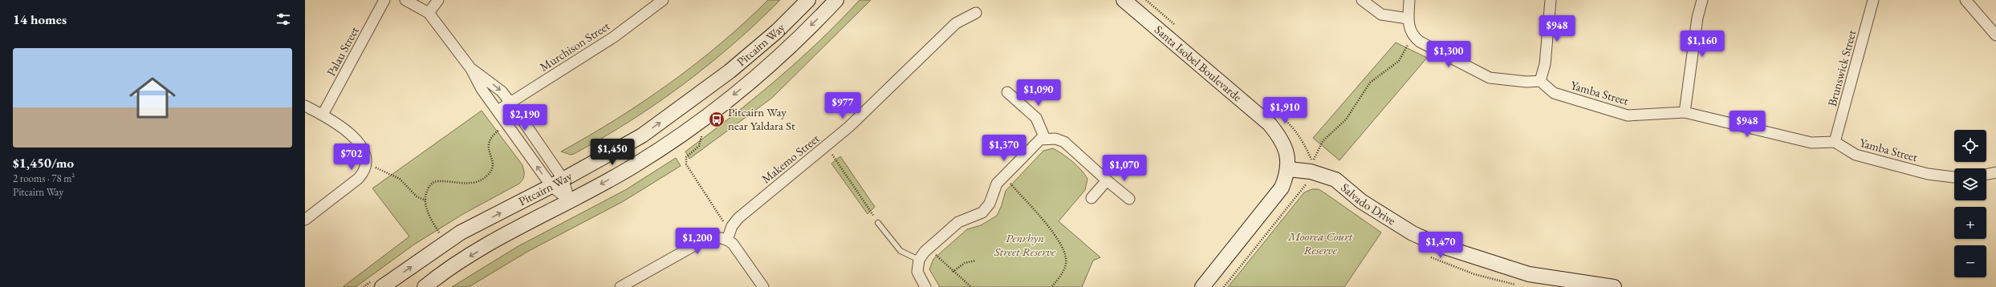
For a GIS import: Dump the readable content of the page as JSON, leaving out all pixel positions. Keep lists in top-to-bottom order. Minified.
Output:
{"streets":{"main road":["Pitcairn Way","Santa Isobel Boulevarde","Salvado Drive"],"street":["Murchison Street","Palau Street","Brunswick Street","Yamba Street","Makemo Street"]},"crossings":[["Santa Isobel Boulevarde","Salvado Drive"],["Brunswick Street","Yamba Street"]],"parks":["Moorea Court Reserve","Penrhyn Street Reserve"],"places":{"bus stop":["Pitcairn Way near Yaldara St"]},"page":{"heading":"14 homes","price":["$948","$1,160","$1,300","$1,090","$977","$1,910","$2,190","$948","$1,370","$1,450","$702","$1,070","$1,200","$1,470"],"list":[{"name":"$1,450/mo","note":"2 rooms · 78 m² · Pitcairn Way"}],"map_buttons":["+","−"]}}
